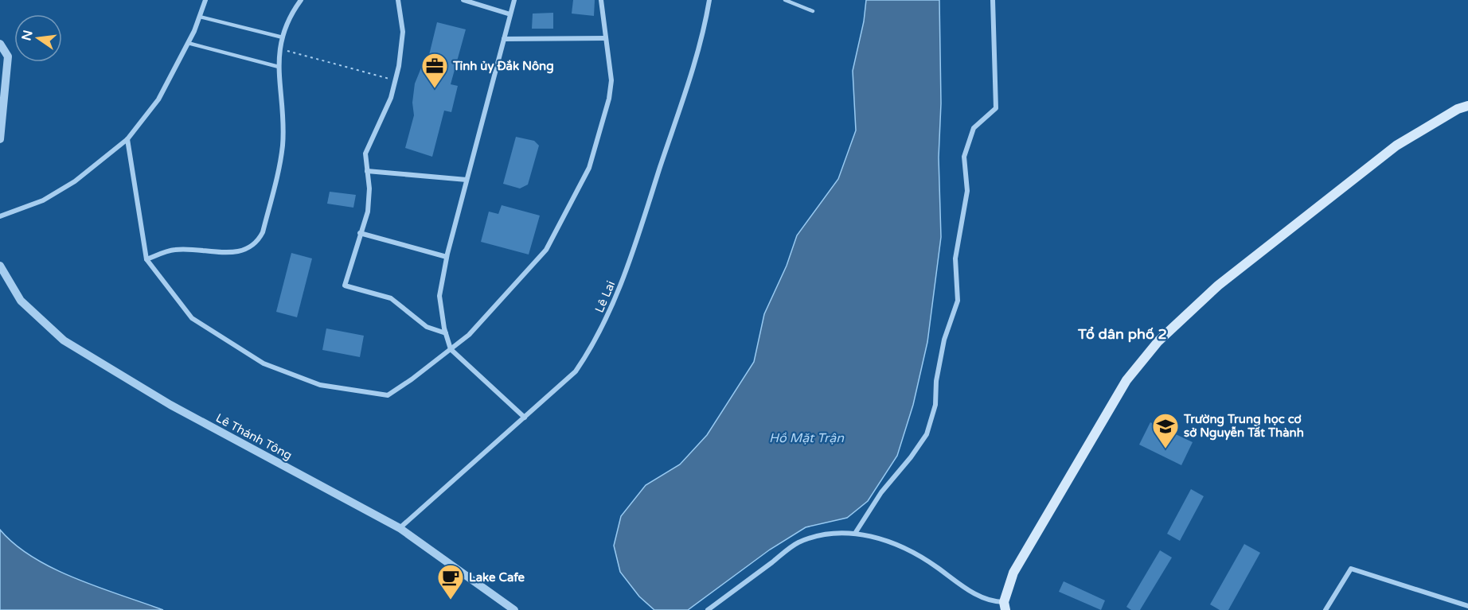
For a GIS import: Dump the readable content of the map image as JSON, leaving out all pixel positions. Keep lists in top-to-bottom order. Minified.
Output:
{"streets":{"street":["Lê Lai","Lê Thánh Tông"]},"crossings":[["Lê Lai","Lê Thánh Tông"]],"districts":["Tổ dân phố 2"],"water":["Hồ Mặt Trận"],"places":{"office":["Tỉnh ủy Đắk Nông"],"school or university":["Trường Trung học cơ sở Nguyễn Tất Thành"],"cafe":["Lake Cafe"]},"north":"left"}
